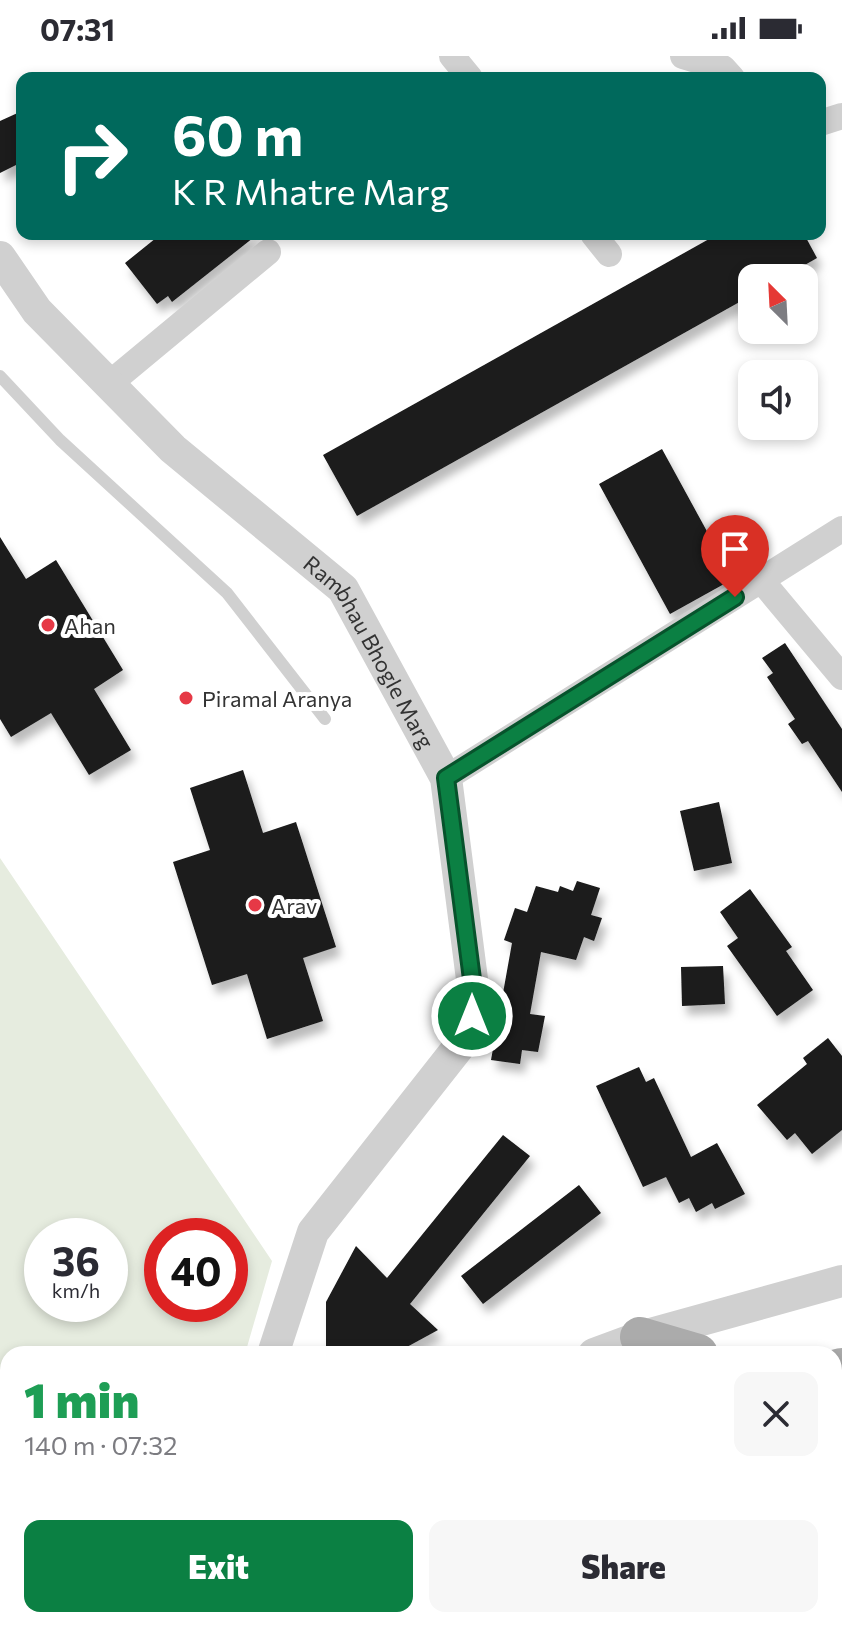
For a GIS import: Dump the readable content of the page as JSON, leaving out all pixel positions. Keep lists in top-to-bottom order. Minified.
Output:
{"streets":{"street":["Rambhau Bhogle Marg"]},"places":["Ahan","Piramal Aranya","Arav"],"north":"top left","page":{"status":"07:31","turn":["60 m","K R Mhatre Marg"],"speed":"36 km/h","limit":"40","heading":["1 min","140 m · 07:32"],"buttons":["Exit","Share"]}}
